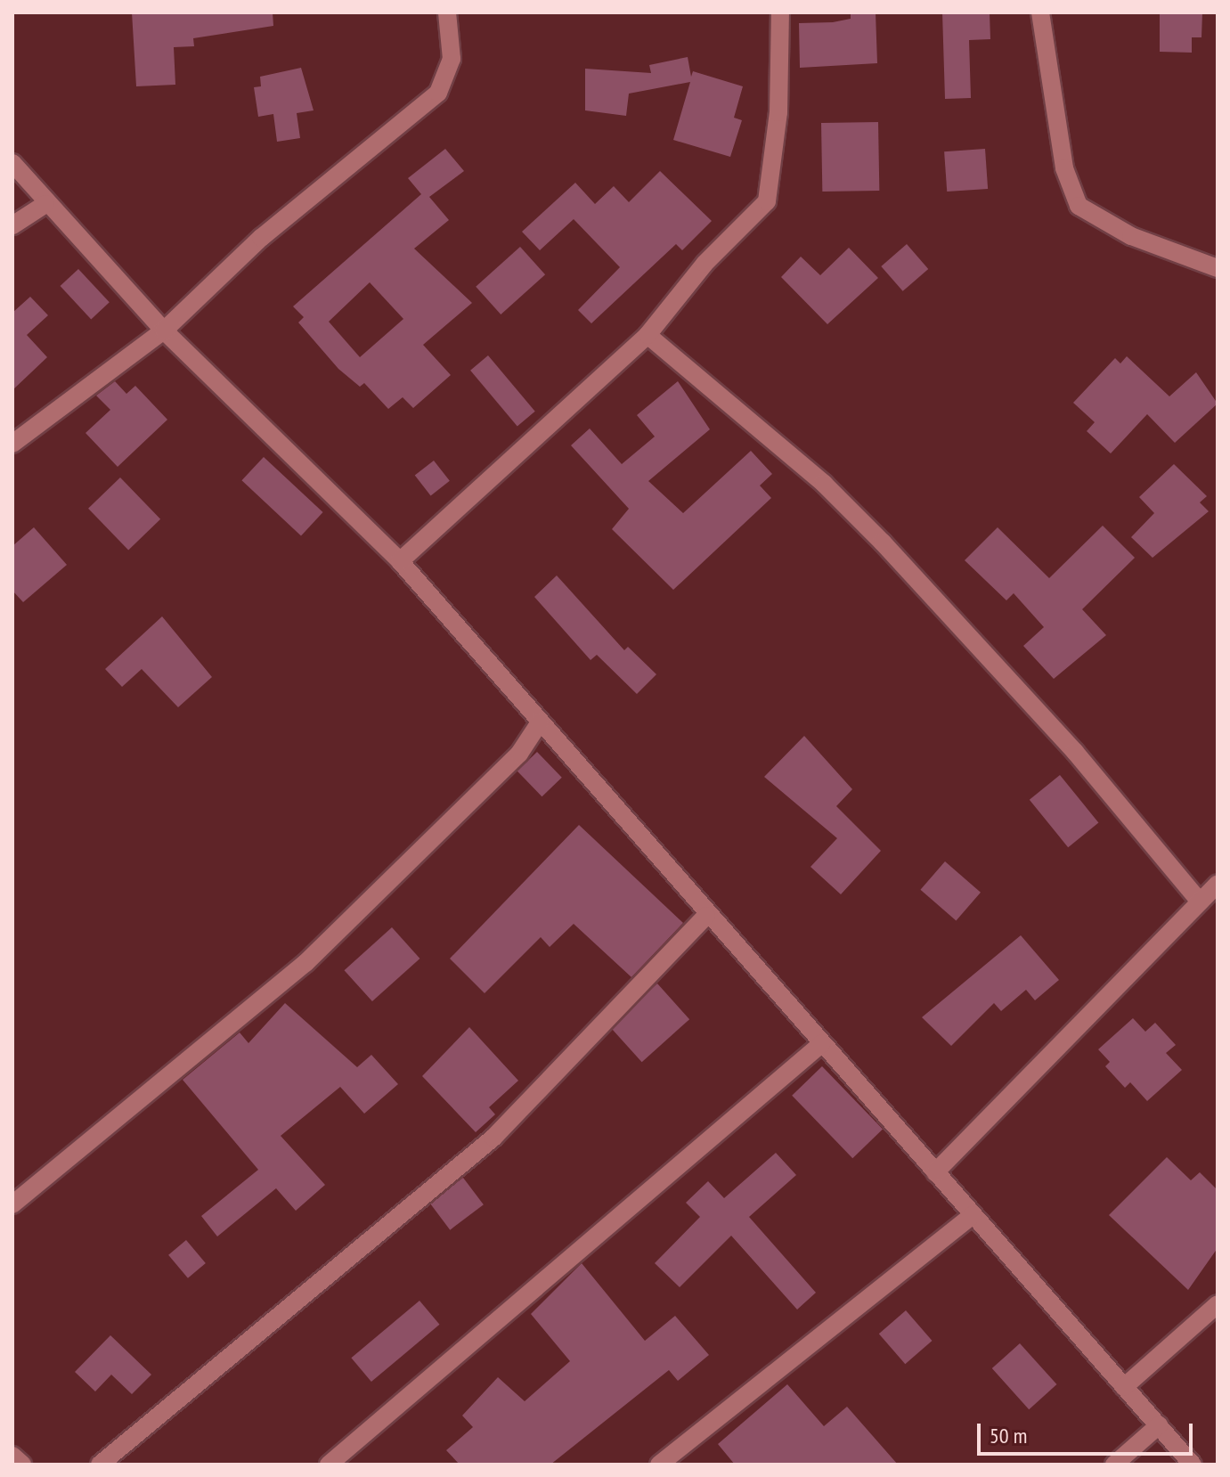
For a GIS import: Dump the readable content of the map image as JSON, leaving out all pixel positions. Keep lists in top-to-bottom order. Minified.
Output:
{"scale_bar":"50 m"}
